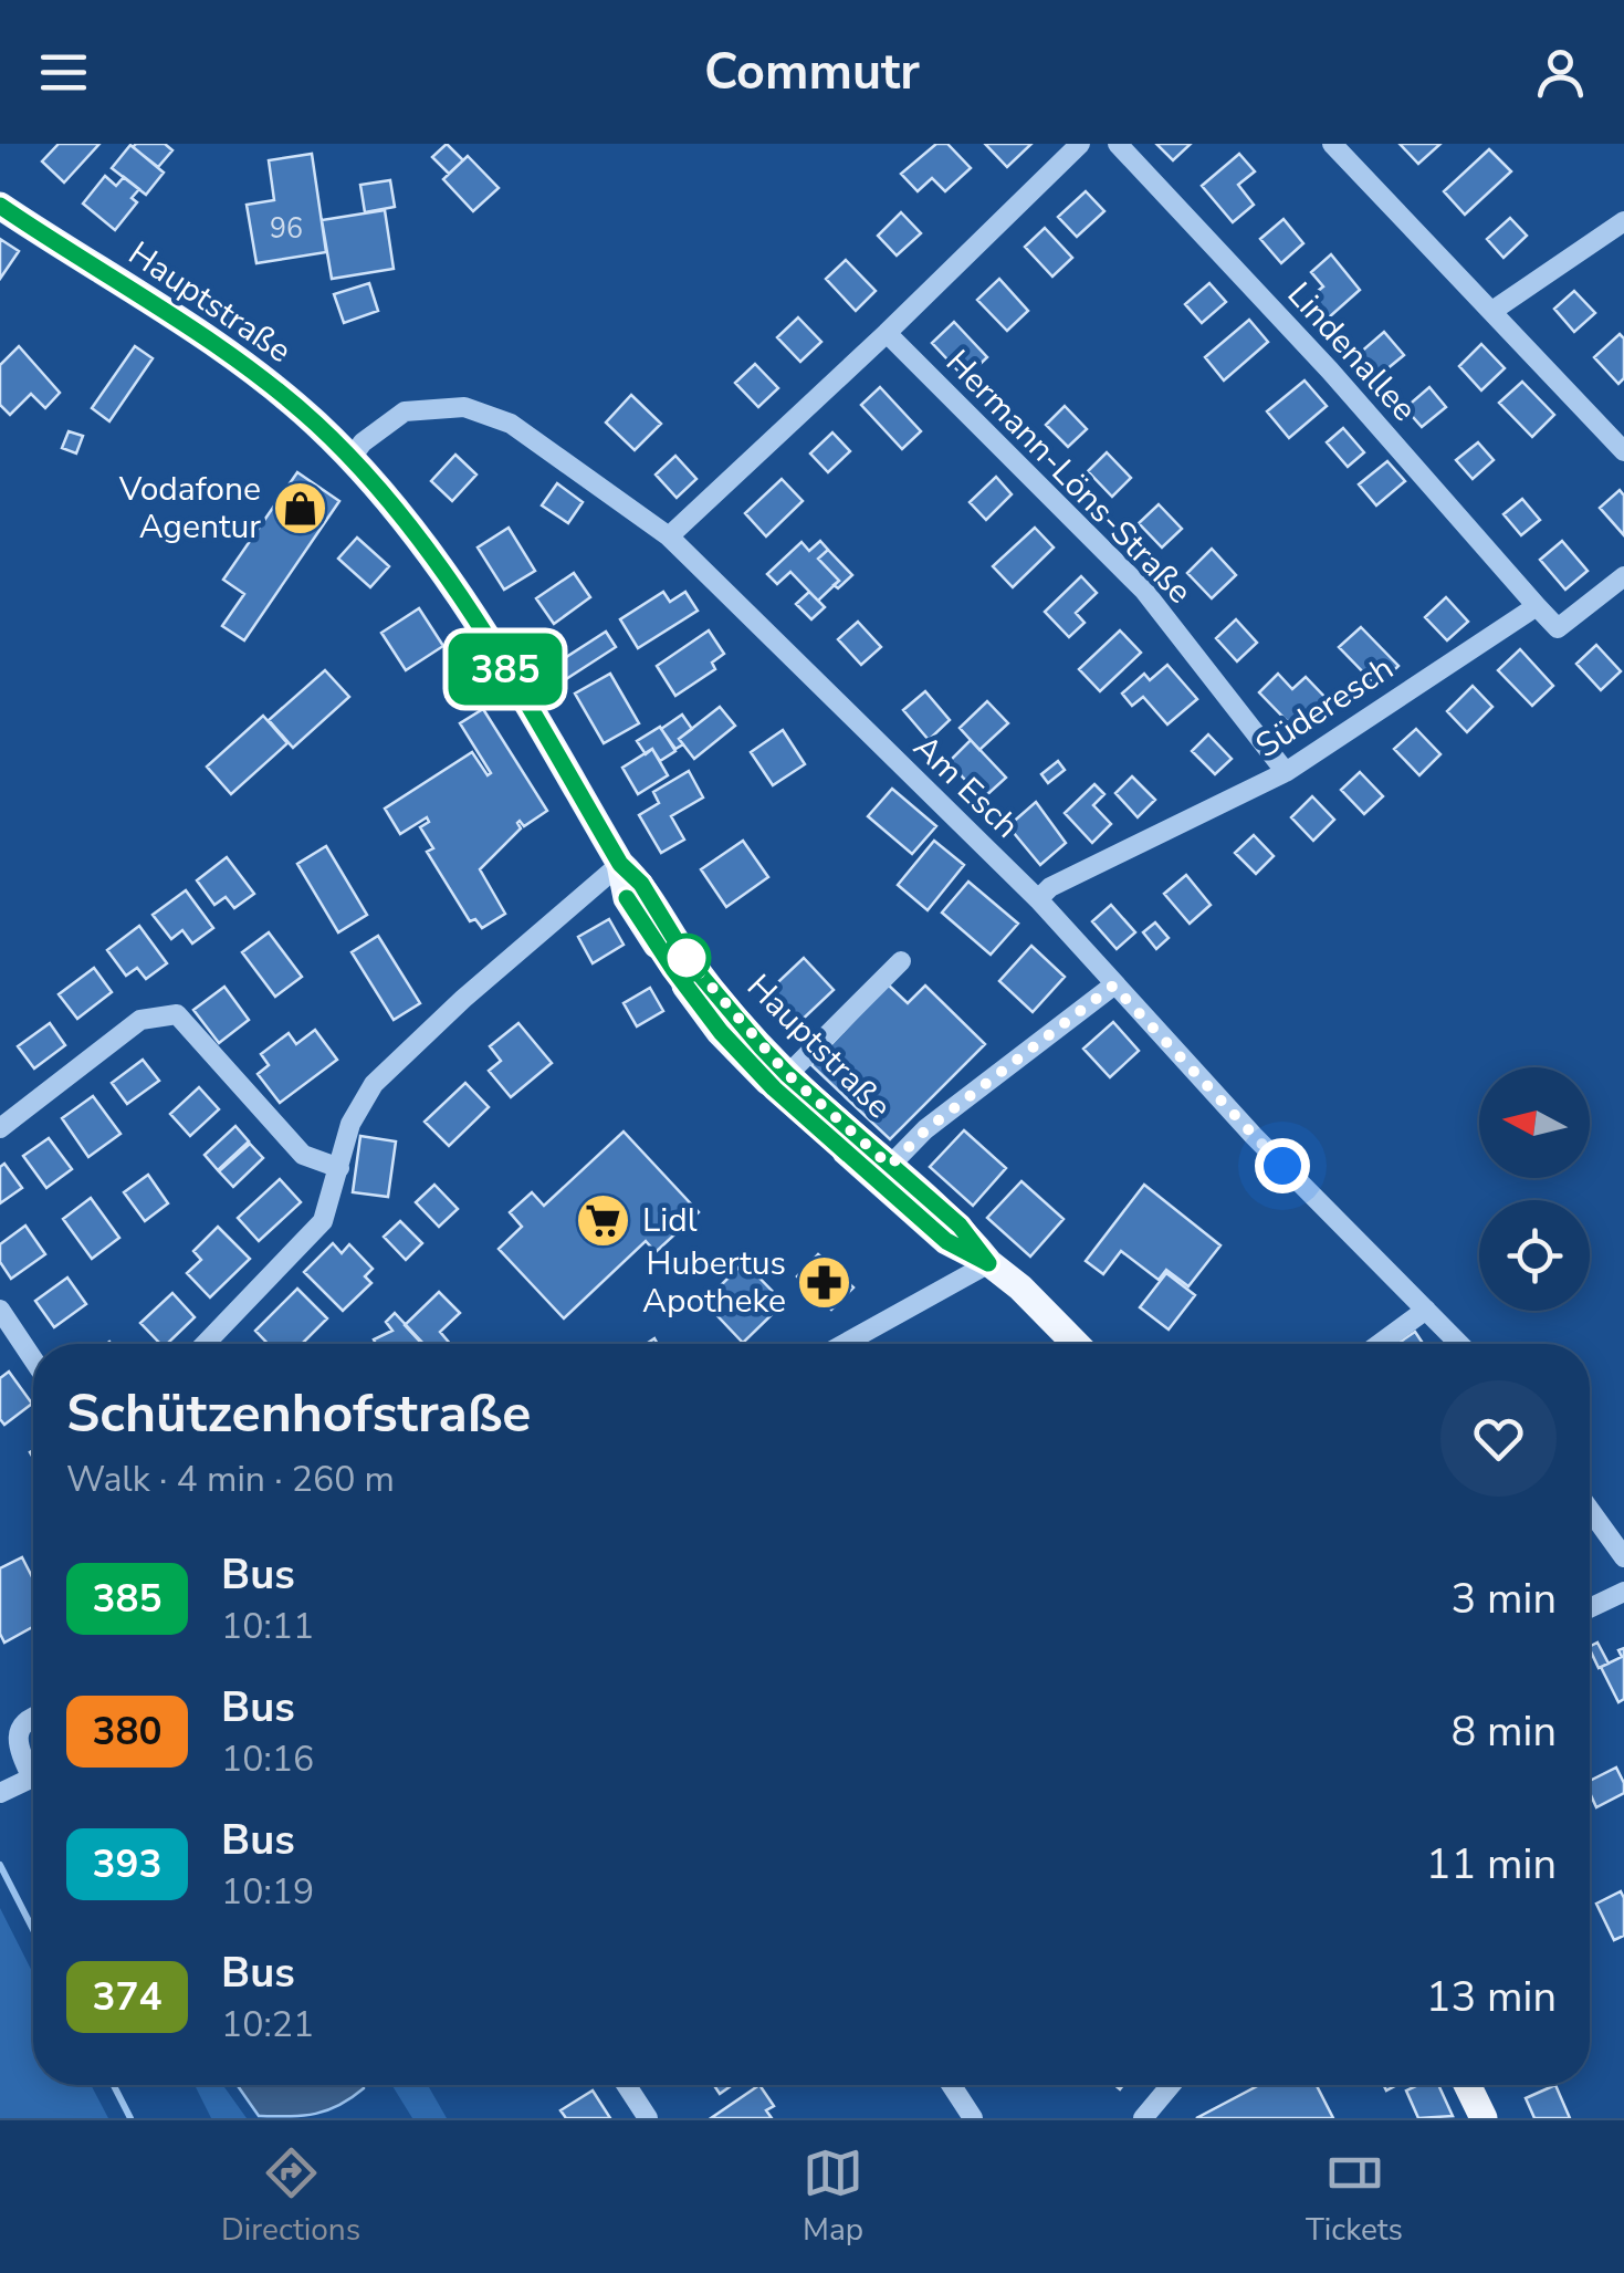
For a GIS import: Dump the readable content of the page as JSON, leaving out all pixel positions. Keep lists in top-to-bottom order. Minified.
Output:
{"streets":{"main road":["Hauptstraße"],"street":["Lindenallee","Hermann-Löns-Straße","Süderesch","Am Esch"]},"crossings":[["Hauptstraße","Am Esch"],["Lindenallee","Süderesch"],["Hermann-Löns-Straße","Süderesch"],["Süderesch","Am Esch"]],"places":{"shop":["Vodafone Agentur"],"supermarket":["Lidl"],"pharmacy":["Hubertus Apotheke"]},"lines":["bus line 385"],"house_numbers":["96"],"north":"left","page":{"header":"Commutr","on_map":"385","heading":["Schützenhofstraße","Walk · 4 min · 260 m"],"list":[{"mark":"385","name":"Bus","note":"10:11","value":"3 min"},{"mark":"380","name":"Bus","note":"10:16","value":"8 min"},{"mark":"393","name":"Bus","note":"10:19","value":"11 min"},{"mark":"374","name":"Bus","note":"10:21","value":"13 min"}],"tabs":["Directions","Map","Tickets"]}}
